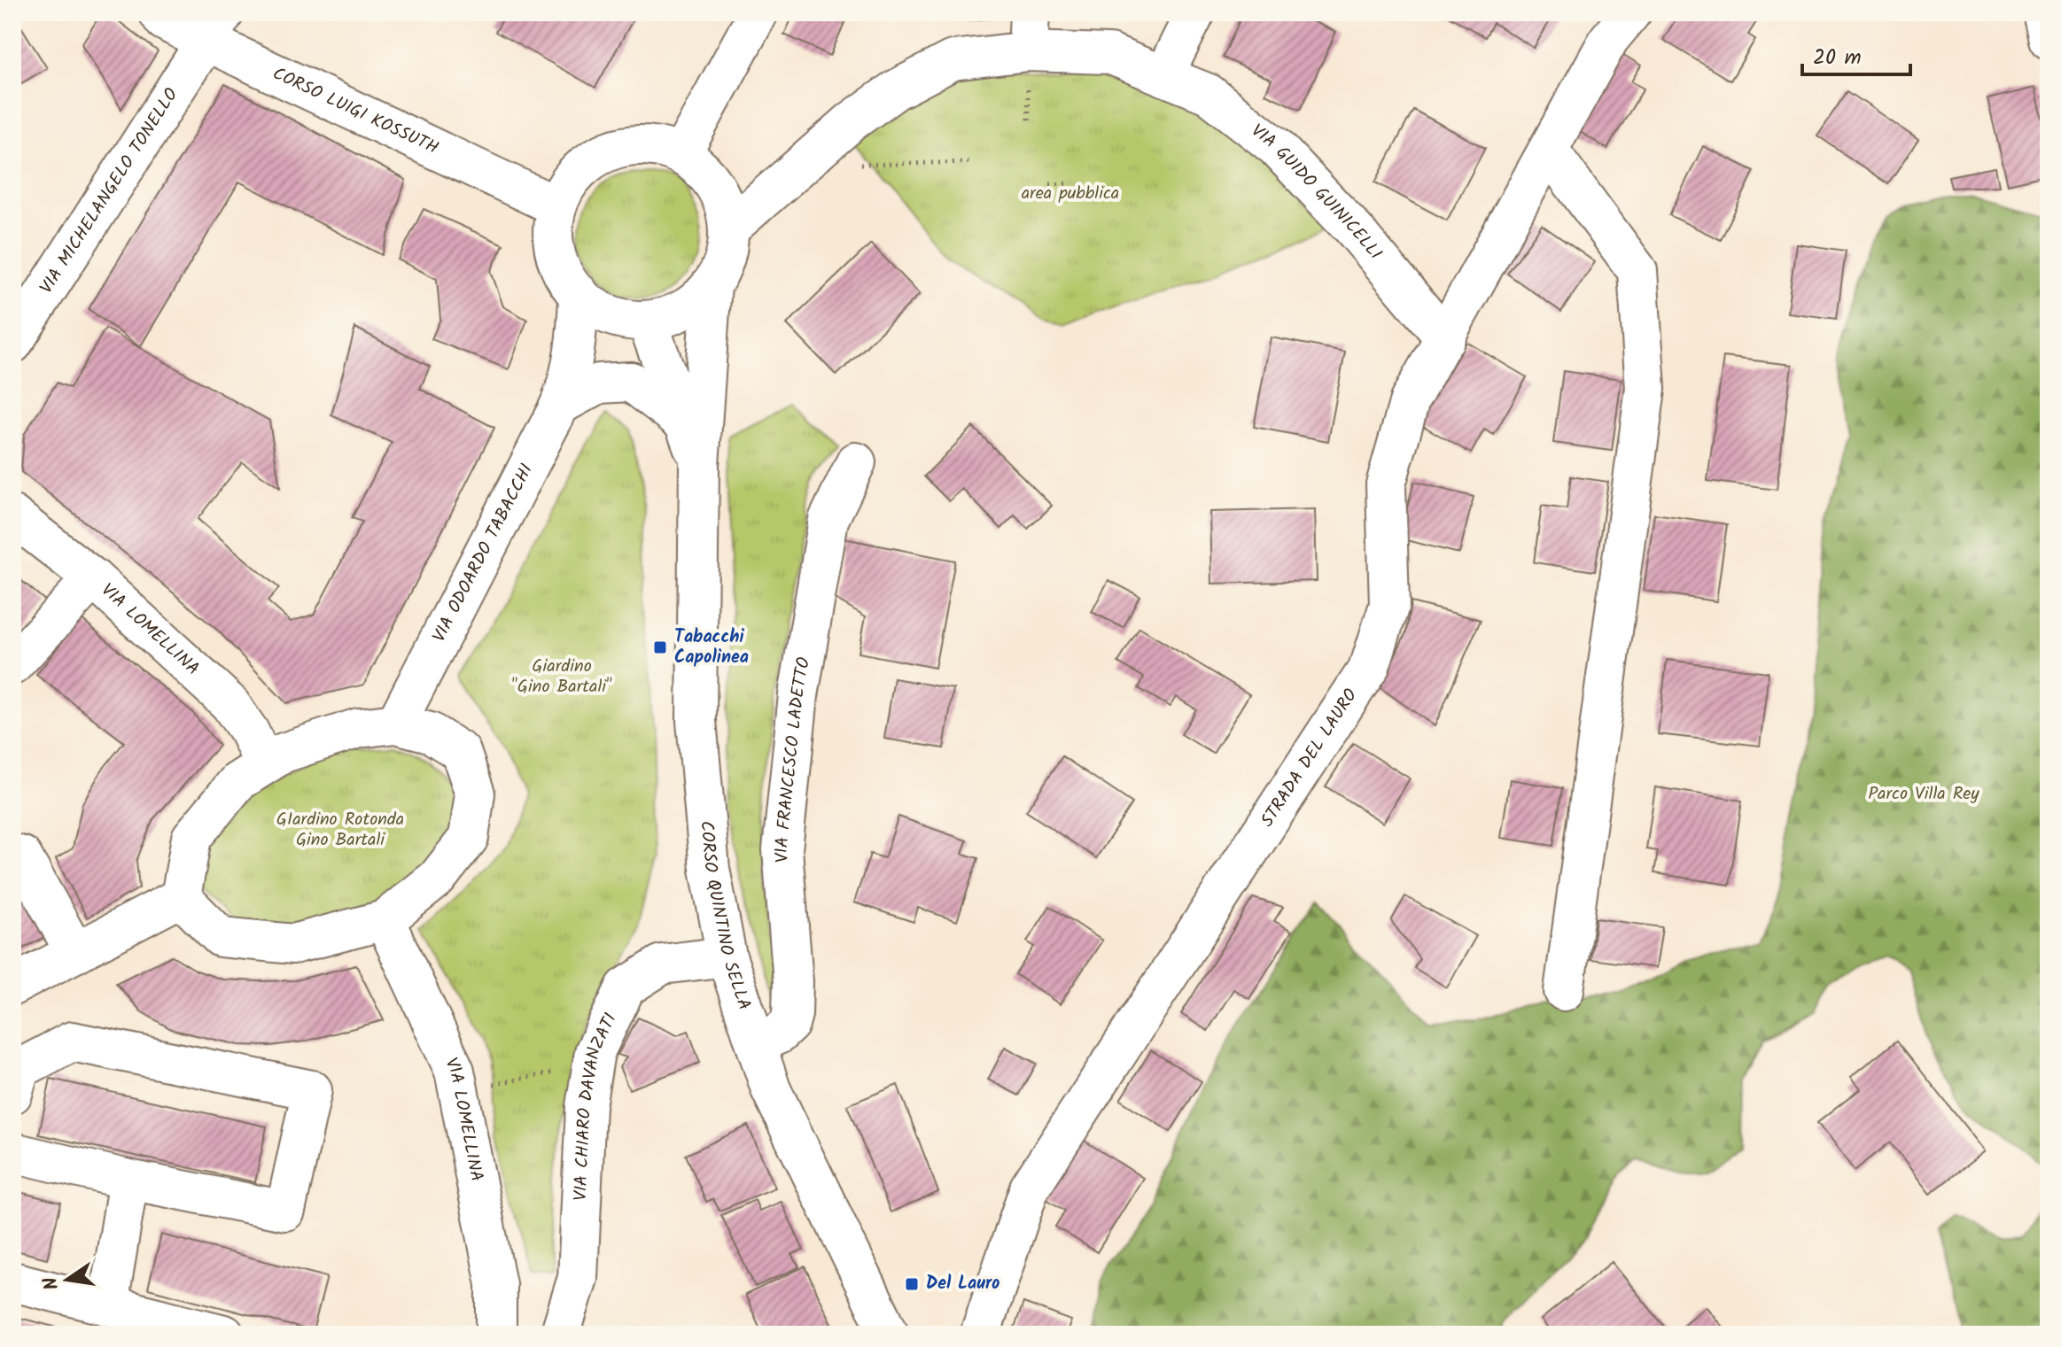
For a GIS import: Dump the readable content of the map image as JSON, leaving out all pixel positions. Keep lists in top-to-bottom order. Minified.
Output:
{"streets":{"street":["CORSO LUIGI KOSSUTH","VIA MICHELANGELO TONELLO","VIA GUIDO GUINICELLI","VIA ODOARDO TABACCHI","VIA LOMELLINA","STRADA DEL LAURO","VIA FRANCESCO LADETTO","CORSO QUINTINO SELLA","VIA CHIARO DAVANZATI"]},"crossings":[["CORSO LUIGI KOSSUTH","VIA MICHELANGELO TONELLO"],["CORSO LUIGI KOSSUTH","VIA GUIDO GUINICELLI"],["CORSO LUIGI KOSSUTH","VIA ODOARDO TABACCHI"],["VIA GUIDO GUINICELLI","VIA ODOARDO TABACCHI"],["VIA GUIDO GUINICELLI","STRADA DEL LAURO"],["VIA FRANCESCO LADETTO","CORSO QUINTINO SELLA"],["CORSO QUINTINO SELLA","VIA CHIARO DAVANZATI"]],"parks":["area pubblica","Giardino \"Gino Bartali\"","Parco Villa Rey","GIardino Rotonda Gino Bartali"],"places":{"transit":["Tabacchi Capolinea","Del Lauro"]},"scale_bar":"20 m","north":"left"}
